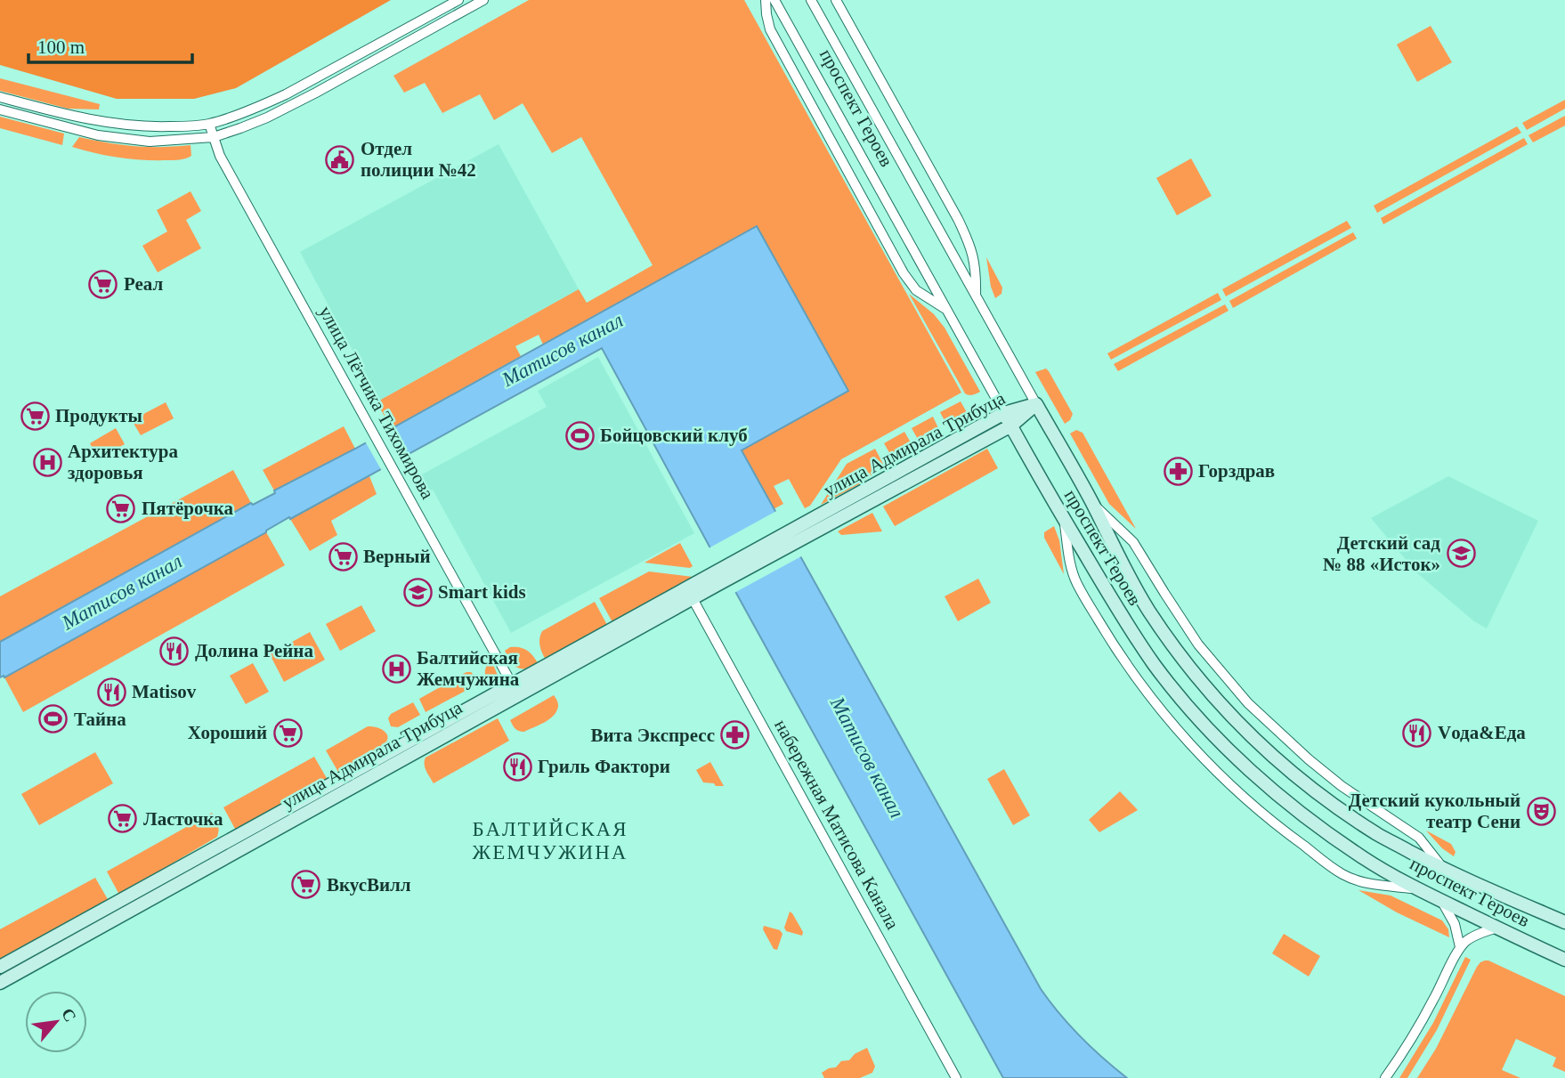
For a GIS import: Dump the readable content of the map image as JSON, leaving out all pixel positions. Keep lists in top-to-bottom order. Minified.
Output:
{"streets":{"street":["проспект Героев","улица Лётчика Тихомирова","улица Адмирала Трибуца","набережная Матисова Канала"]},"crossings":[["проспект Героев","улица Адмирала Трибуца"],["улица Лётчика Тихомирова","улица Адмирала Трибуца"],["улица Адмирала Трибуца","набережная Матисова Канала"]],"districts":["БАЛТИЙСКАЯ ЖЕМЧУЖИНА"],"water":["Матисов канал"],"places":{"public building":["Отдел полиции №42"],"supermarket":["Реал","Продукты","Пятёрочка","Верный","Хороший","Ласточка","ВкусВилл"],"sports":["Бойцовский клуб","Тайна"],"hospital":["Архитектура здоровья","Балтийская Жемчужина"],"pharmacy":["Горздрав","Вита Экспресс"],"school or university":["Детский сад № 88 «Исток»","Smart kids"],"restaurant":["Долина Рейна","Matisov","Vода&Еда","Гриль Фактори"],"theatre":["Детский кукольный театр Сени"]},"scale_bar":"100 m","north":"top right"}
